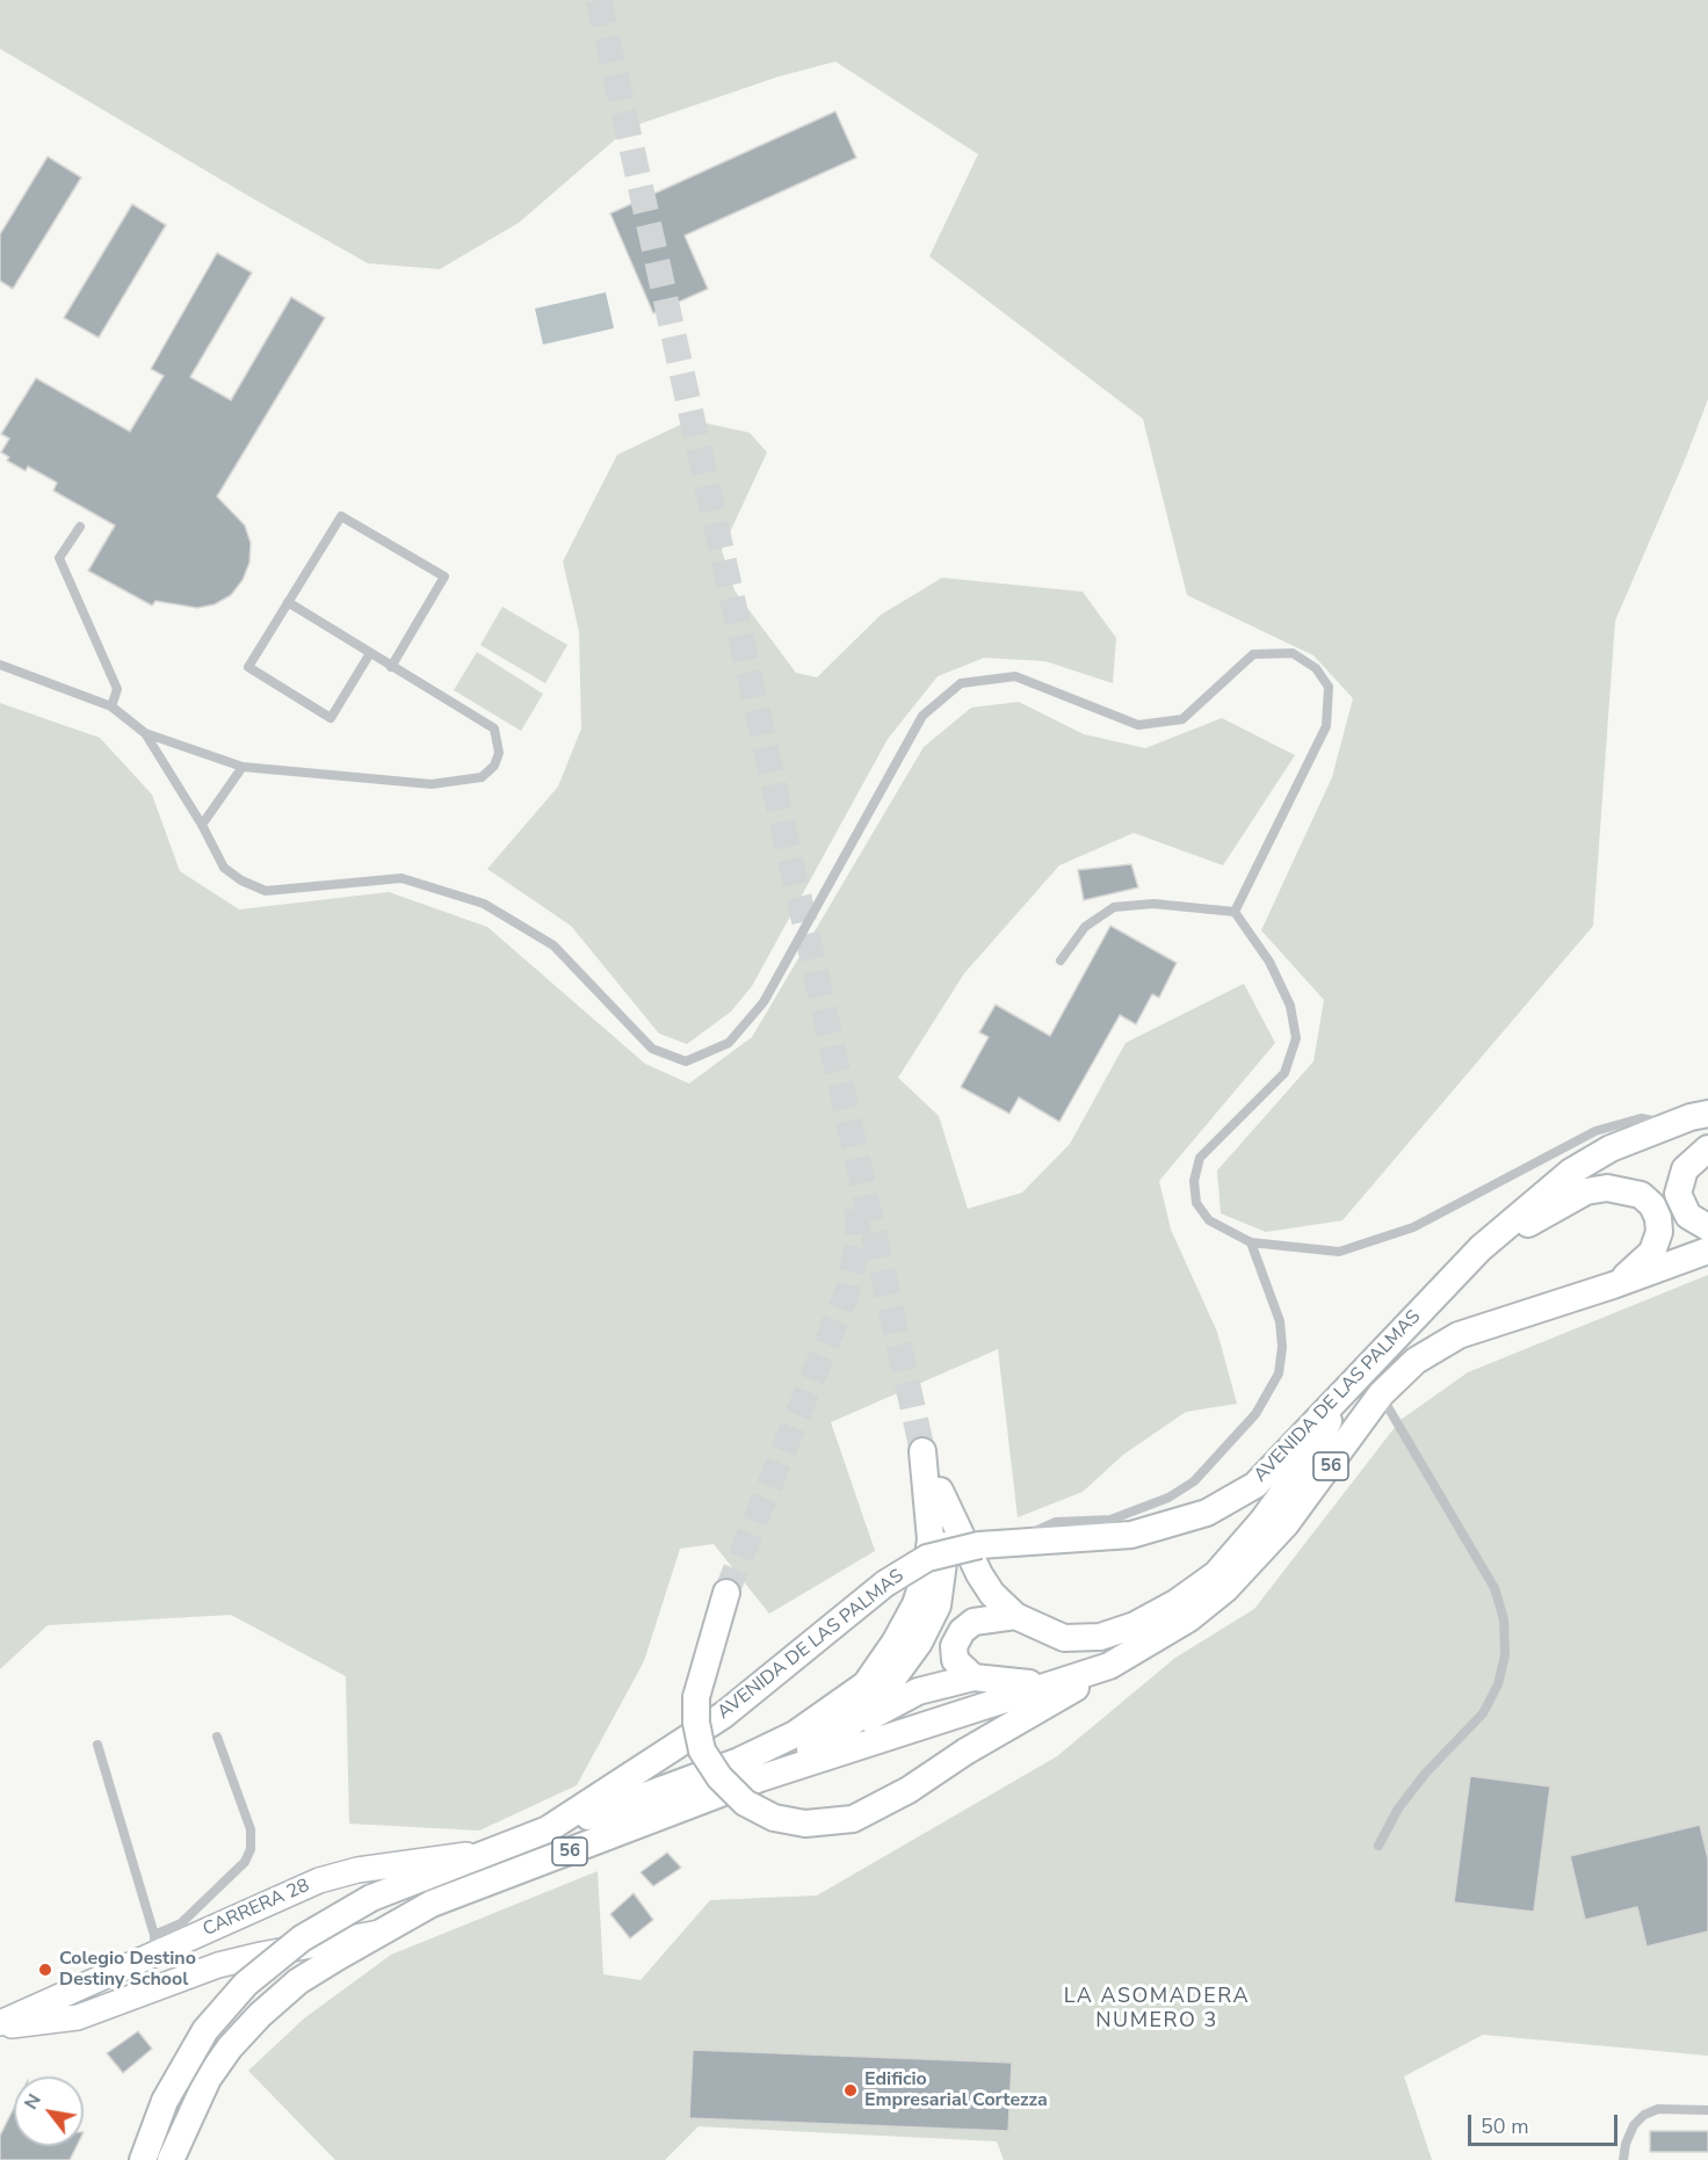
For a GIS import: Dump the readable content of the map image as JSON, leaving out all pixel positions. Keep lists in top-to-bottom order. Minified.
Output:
{"streets":{"main road":["AVENIDA DE LAS PALMAS","56"],"street":["CARRERA 28"]},"crossings":[["AVENIDA DE LAS PALMAS","CARRERA 28"]],"districts":["LA ASOMADERA NUMERO 3"],"places":["Colegio Destino Destiny School","Edificio Empresarial Cortezza"],"scale_bar":"50 m","north":"top left"}
